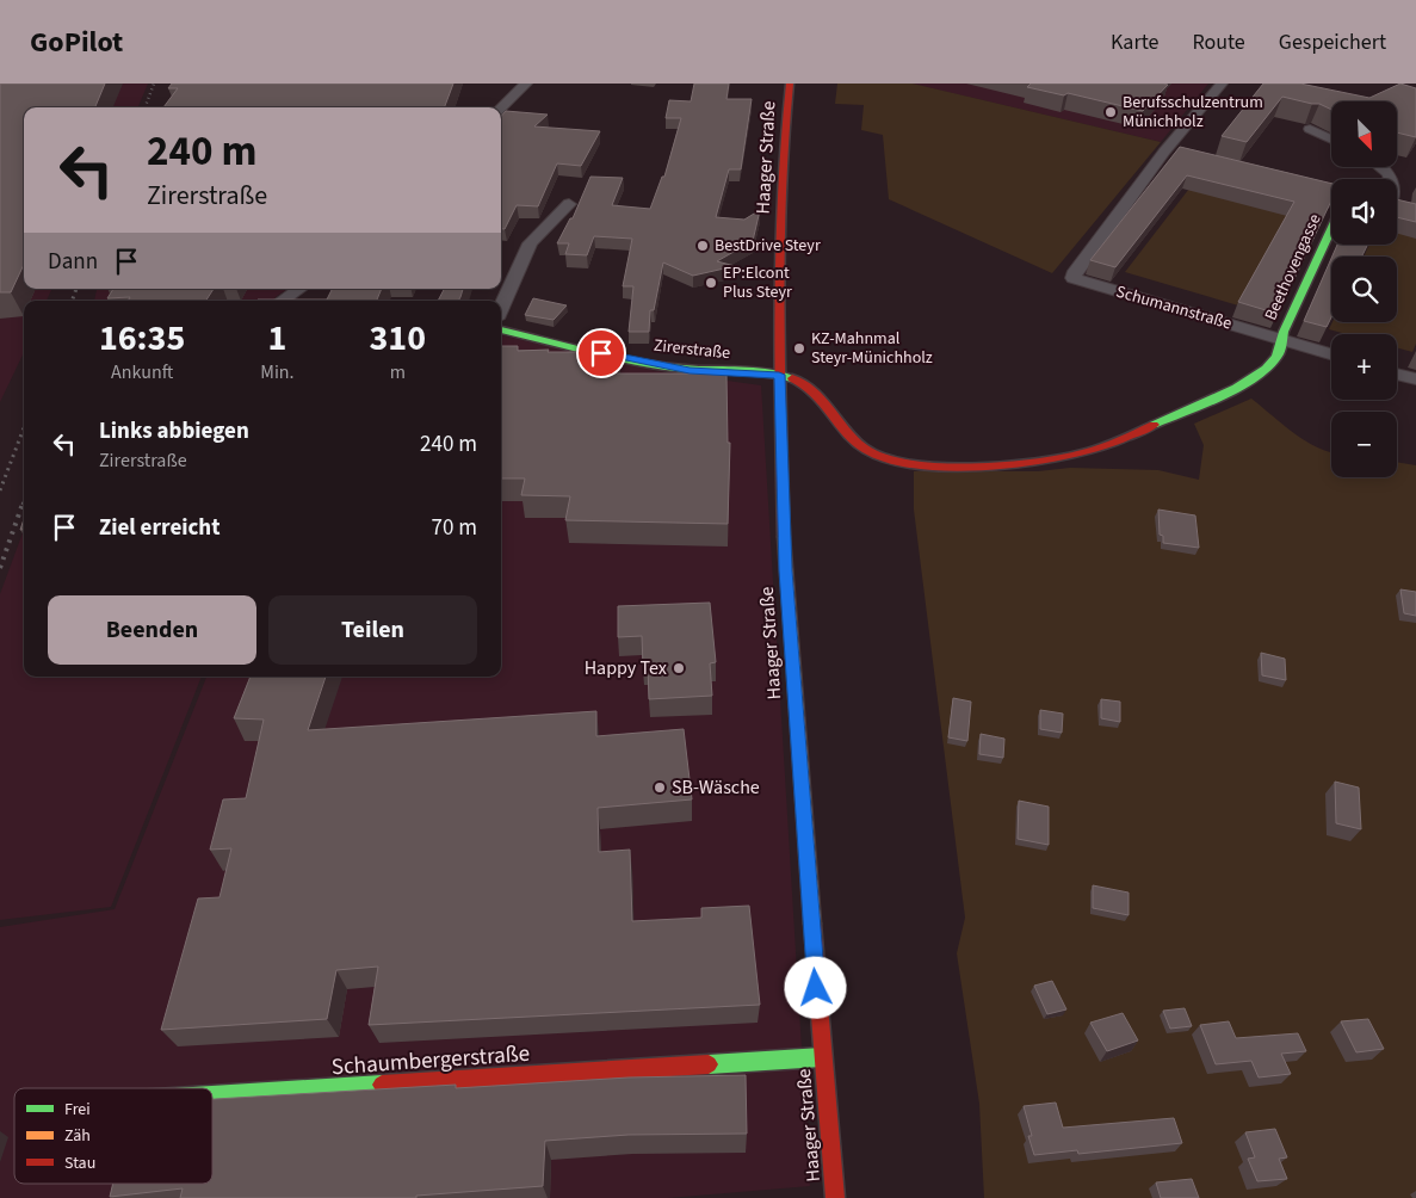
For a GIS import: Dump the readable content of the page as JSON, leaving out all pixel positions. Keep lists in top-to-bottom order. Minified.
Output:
{"streets":{"street":["Haager Straße","Beethovengasse","Schumannstraße","Zirerstraße","Schaumbergerstraße"]},"crossings":[["Haager Straße","Beethovengasse"],["Haager Straße","Zirerstraße"],["Haager Straße","Schaumbergerstraße"],["Beethovengasse","Schumannstraße"],["Beethovengasse","Zirerstraße"]],"places":["Berufsschulzentrum Münichholz","BestDrive Steyr","EP:Elcont Plus Steyr","KZ-Mahnmal Steyr-Münichholz","Happy Tex","SB-Wäsche"],"legend":["Frei","Zäh","Stau"],"north":"bottom right","page":{"header":"GoPilot","nav":["Karte","Route","Gespeichert"],"map_buttons":["+","−"],"turn":["240 m","Zirerstraße"],"then":"Dann","eta":["16:35","Ankunft","1","Min.","310","m"],"list":[{"name":"Links abbiegen","note":"Zirerstraße","value":"240 m"},{"name":"Ziel erreicht","value":"70 m"}],"buttons":["Beenden","Teilen"]}}
